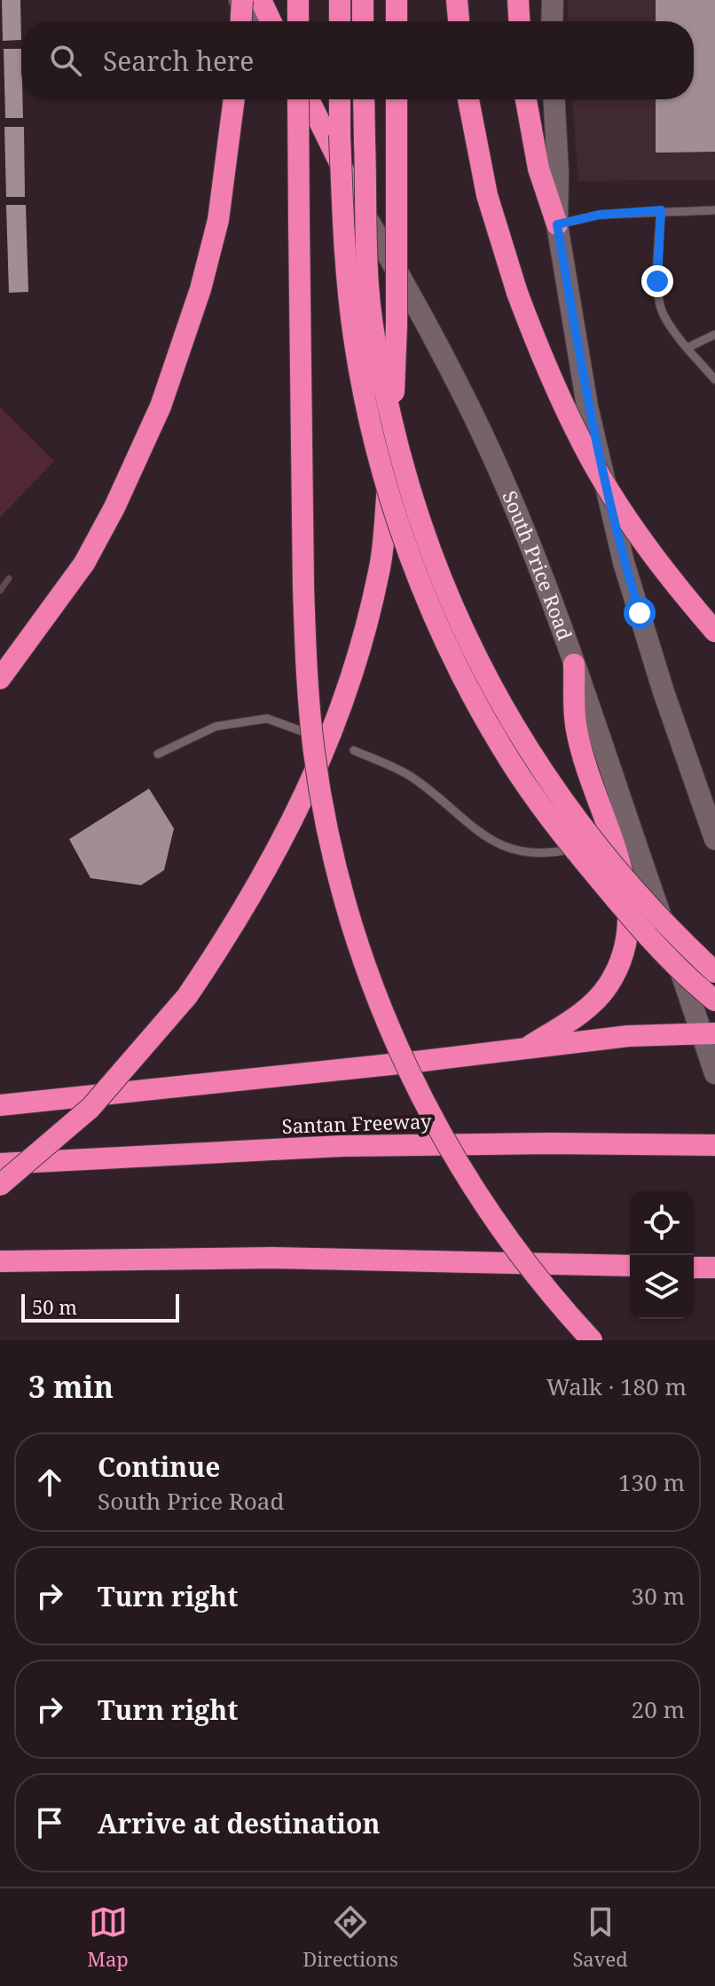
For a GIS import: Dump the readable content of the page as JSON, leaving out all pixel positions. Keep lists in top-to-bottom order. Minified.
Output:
{"streets":{"highway":["Santan Freeway"],"main road":["South Price Road"]},"scale_bar":"50 m","page":{"search":"Search here","scale":"50 m","heading":["3 min","Walk · 180 m"],"list":[["Continue","South Price Road","130 m"],["Turn right","30 m"],["Turn right","20 m"],"Arrive at destination"],"nav":["Map","Directions","Saved"]}}
